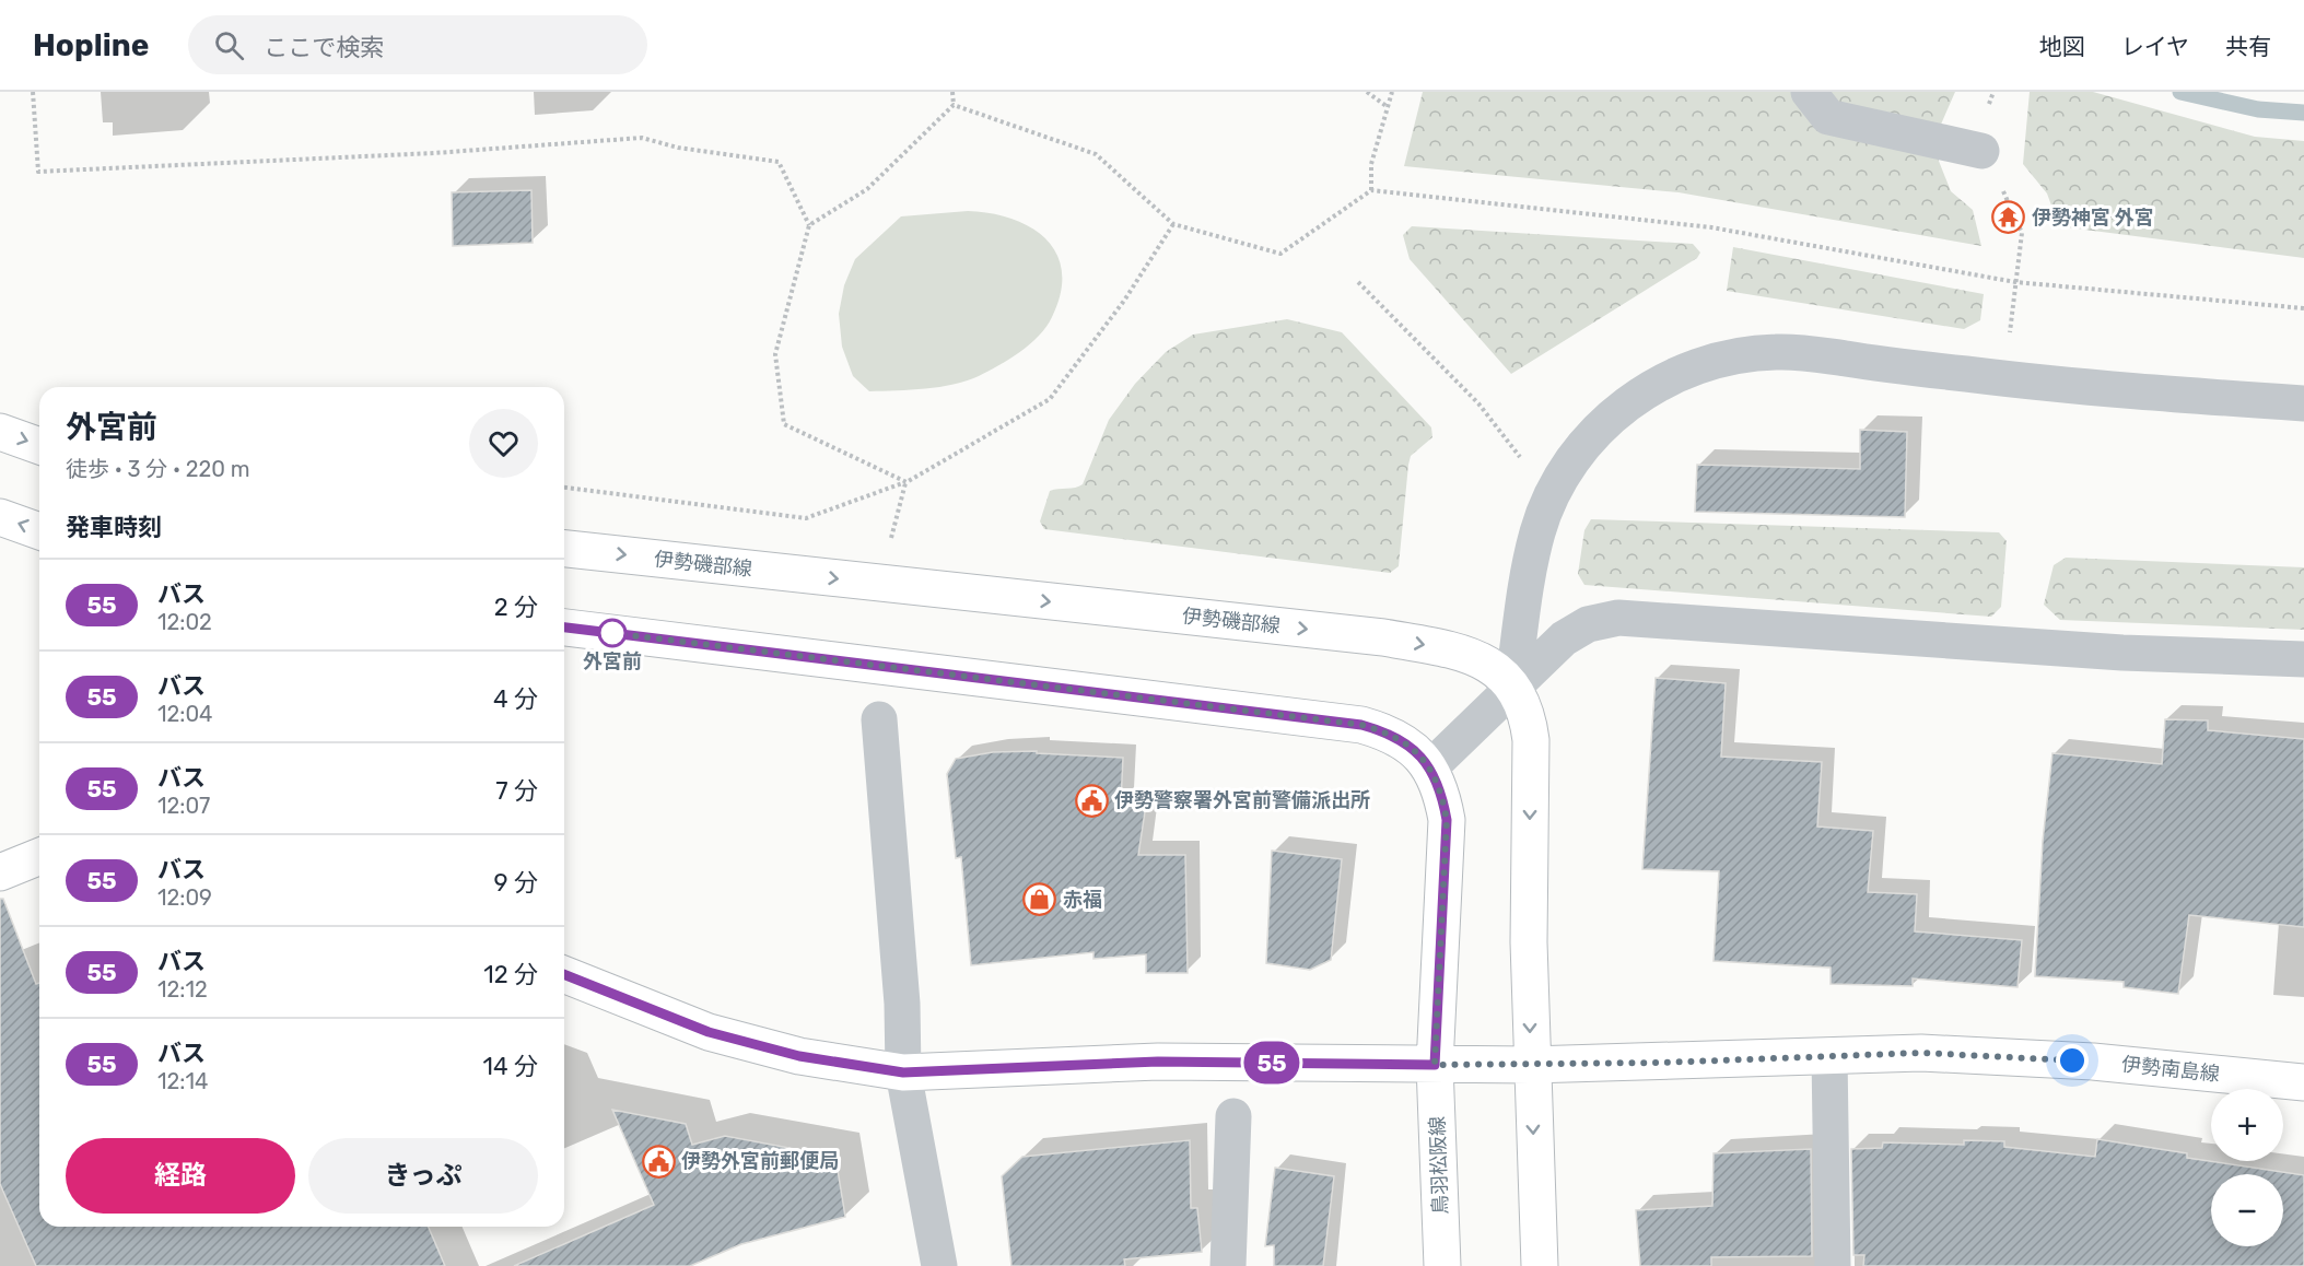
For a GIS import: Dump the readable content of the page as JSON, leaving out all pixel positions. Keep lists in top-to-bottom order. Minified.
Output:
{"streets":{"main road":["伊勢磯部線","伊勢南島線","鳥羽松阪線"]},"crossings":[["伊勢磯部線","伊勢南島線"],["伊勢南島線","鳥羽松阪線"]],"places":{"temple":["伊勢神宮 外宮"],"other":["外宮前"],"public building":["伊勢警察署外宮前警備派出所","伊勢外宮前郵便局"],"shop":["赤福"]},"lines":["bus line 55"],"page":{"header":"Hopline","search":"ここで検索","nav":["地図","レイヤ","共有"],"on_map":"55","heading":[["外宮前","徒歩 · 3 分 · 220 m"],"発車時刻"],"list":[{"mark":"55","name":"バス","note":"12:02","value":"2 分"},{"mark":"55","name":"バス","note":"12:04","value":"4 分"},{"mark":"55","name":"バス","note":"12:07","value":"7 分"},{"mark":"55","name":"バス","note":"12:09","value":"9 分"},{"mark":"55","name":"バス","note":"12:12","value":"12 分"},{"mark":"55","name":"バス","note":"12:14","value":"14 分"}],"map_buttons":["+","−"],"buttons":["経路","きっぷ"]}}
